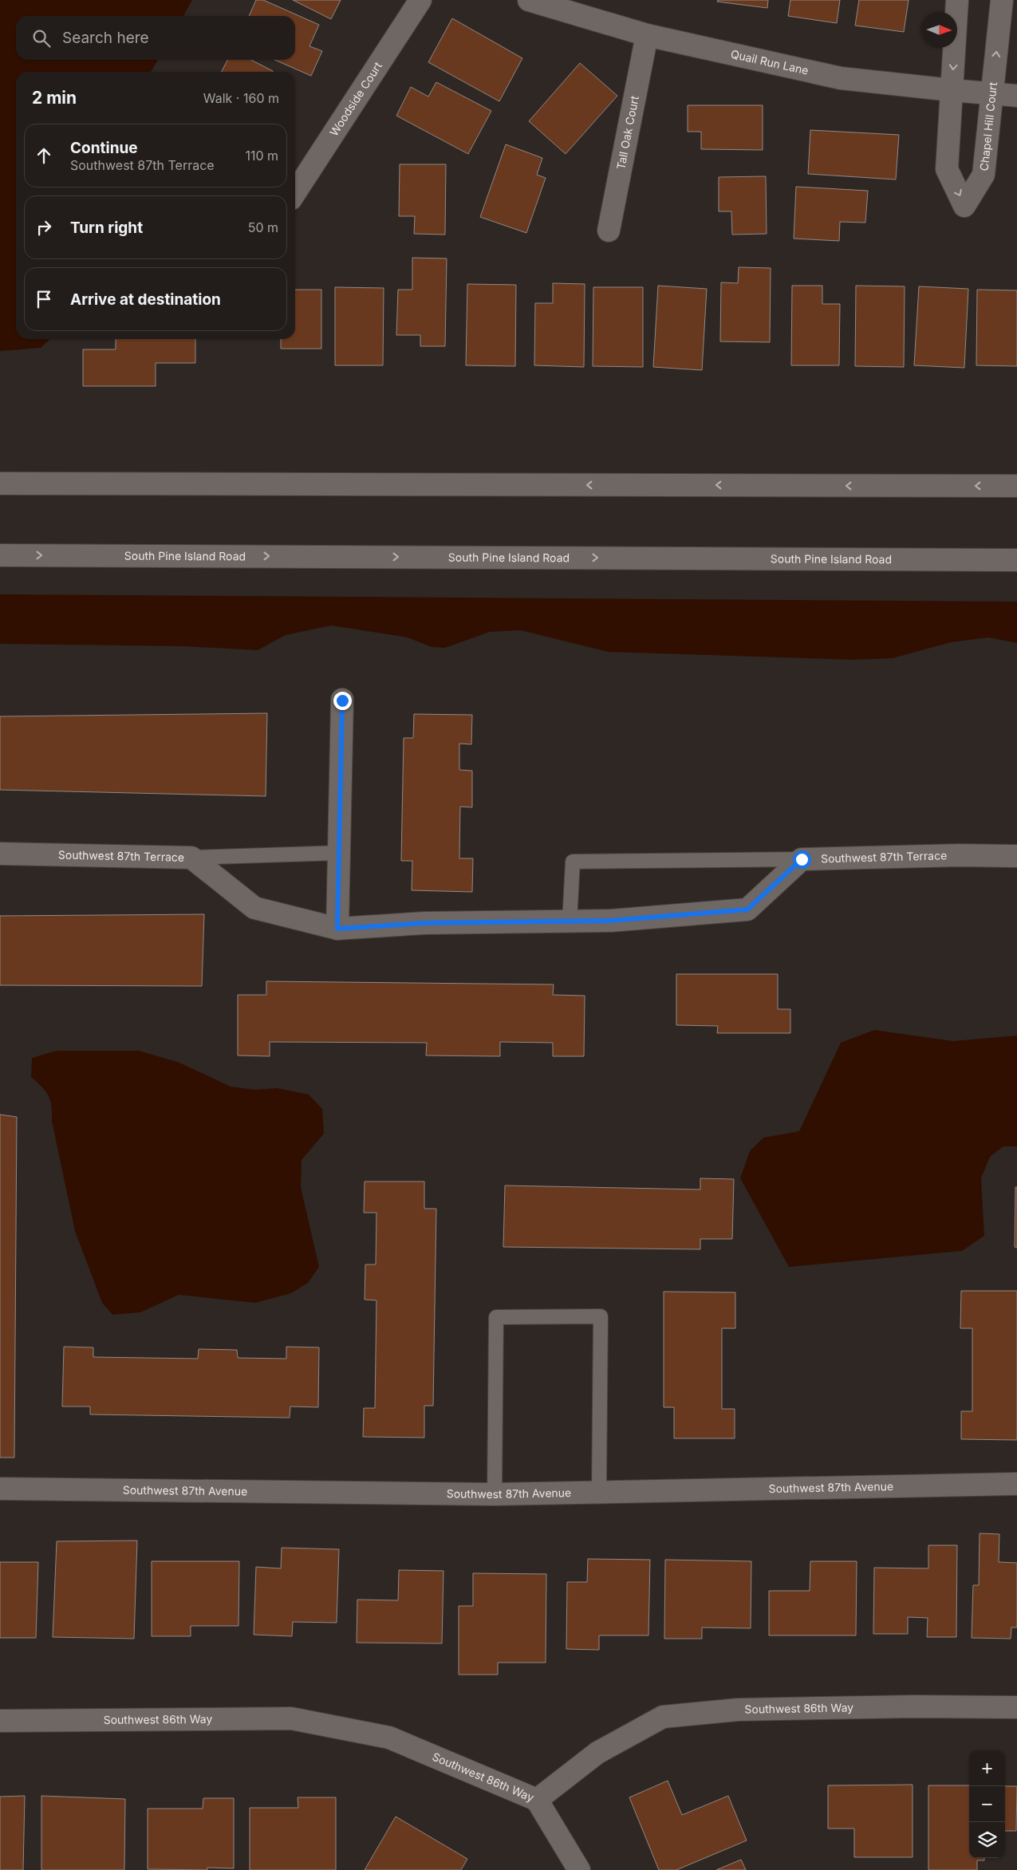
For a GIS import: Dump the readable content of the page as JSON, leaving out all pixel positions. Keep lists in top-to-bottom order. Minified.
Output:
{"streets":{"street":["Quail Run Lane","Woodside Court","Chapel Hill Court","Tall Oak Court","South Pine Island Road","Southwest 87th Terrace","Southwest 87th Avenue","Southwest 86th Way"]},"crossings":[["Quail Run Lane","Chapel Hill Court"],["Quail Run Lane","Tall Oak Court"]],"north":"right","page":{"search":"Search here","heading":["2 min","Walk · 160 m"],"list":[["Continue","Southwest 87th Terrace","110 m"],["Turn right","50 m"],"Arrive at destination"],"map_buttons":["+","−"]}}
